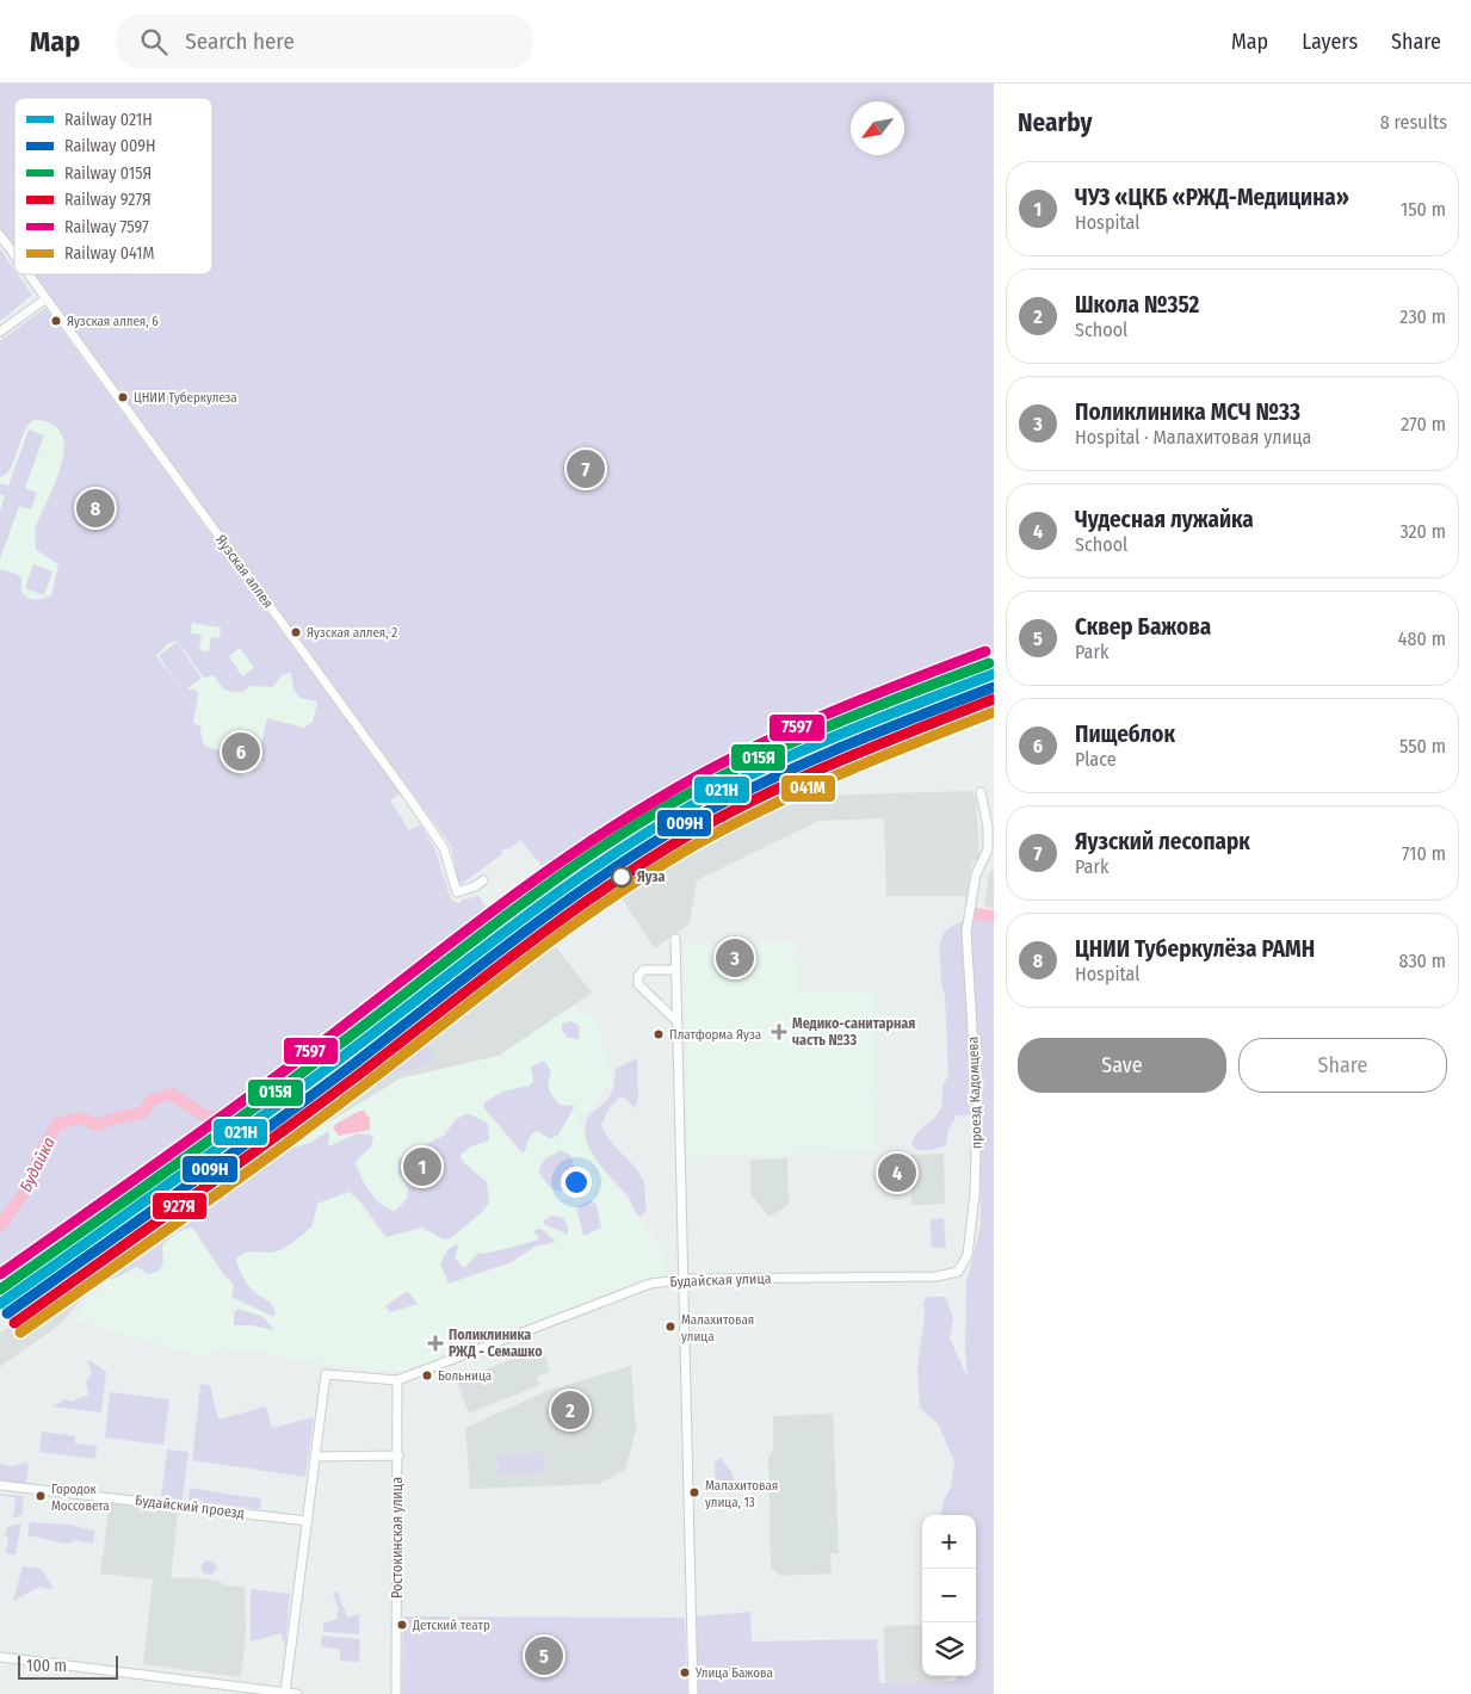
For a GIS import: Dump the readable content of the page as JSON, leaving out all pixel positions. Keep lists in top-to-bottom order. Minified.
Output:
{"streets":{"street":["Яузская аллея","проезд Кадомцева","Будайская улица","Будайский проезд","Ростокинская улица"]},"crossings":[["проезд Кадомцева","Будайская улица"],["Будайская улица","Будайский проезд"],["Будайская улица","Ростокинская улица"]],"water":["Будайка"],"places":{"other":["Яузская аллея, 6","ЦНИИ Туберкулеза","Яузская аллея, 2","Яуза","Платформа Яуза","Малахитовая улица","Больница","Малахитовая улица, 13","Городок Моссовета","Детский театр","Улица Бажова"],"health":["Медико-санитарная часть №33","Поликлиника РЖД - Семашко"]},"lines":["rail line 7597","rail line 015Я","rail line 021Н","rail line 009Н","rail line 927Я","rail line 041М"],"legend":["Railway 021Н","Railway 009Н","Railway 015Я","Railway 927Я","Railway 7597","Railway 041М"],"scale_bar":"100 m","north":"bottom left","page":{"header":"Map","search":"Search here","nav":["Map","Layers","Share"],"heading":["Nearby","8 results"],"list":[{"mark":"1","name":"ЧУЗ «ЦКБ «РЖД-Медицина»","note":"Hospital","value":"150 m"},{"mark":"2","name":"Школа №352","note":"School","value":"230 m"},{"mark":"3","name":"Поликлиника МСЧ №33","note":"Hospital · Малахитовая улица","value":"270 m"},{"mark":"4","name":"Чудесная лужайка","note":"School","value":"320 m"},{"mark":"5","name":"Сквер Бажова","note":"Park","value":"480 m"},{"mark":"6","name":"Пищеблок","note":"Place","value":"550 m"},{"mark":"7","name":"Яузский лесопарк","note":"Park","value":"710 m"},{"mark":"8","name":"ЦНИИ Туберкулёза РАМН","note":"Hospital","value":"830 m"}],"pins":["7","8","6","3","1","4","2","5"],"buttons":["Save","Share"],"map_buttons":["+","−"],"scale":"100 m"}}
